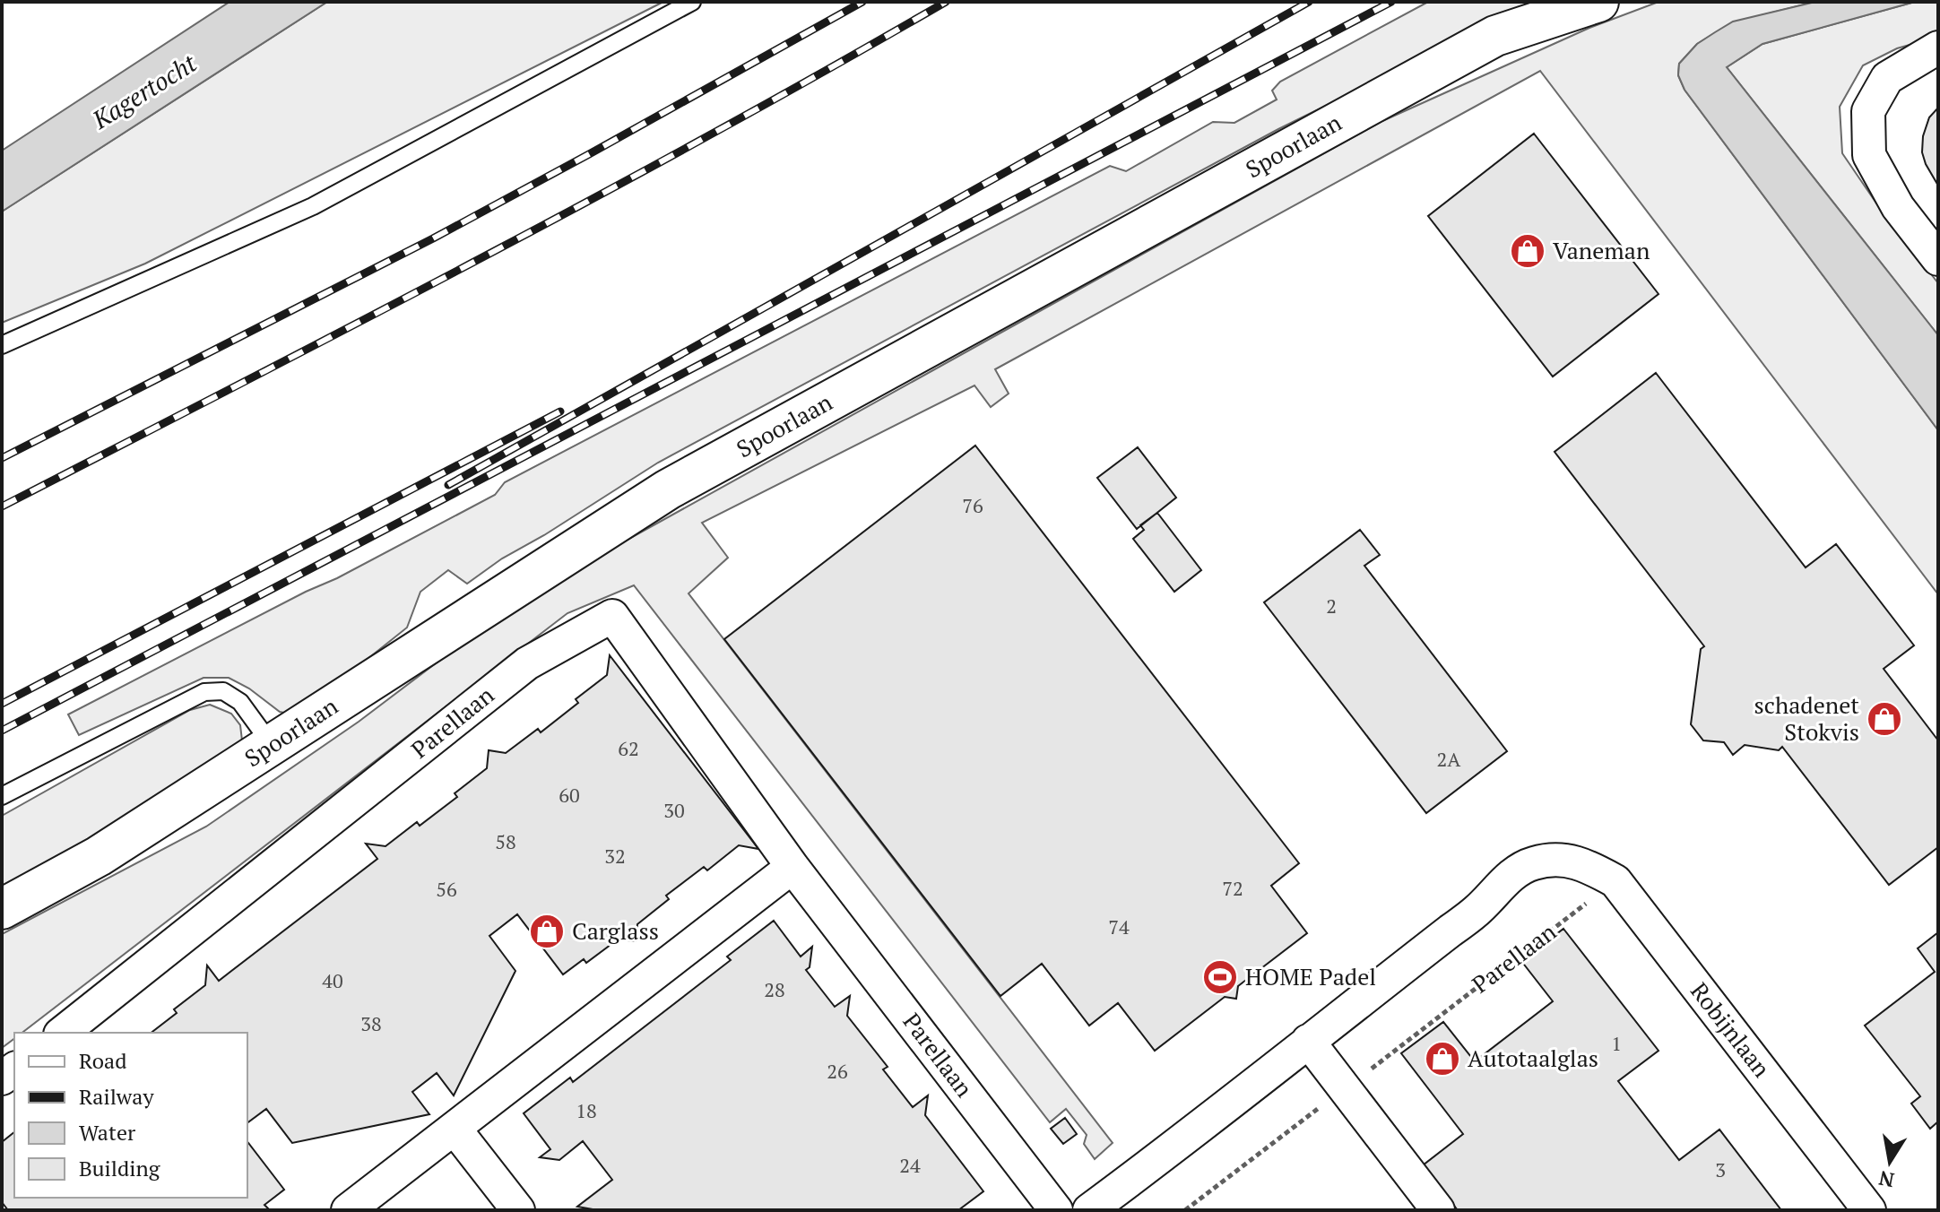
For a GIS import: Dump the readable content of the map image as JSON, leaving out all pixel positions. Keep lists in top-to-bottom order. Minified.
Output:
{"streets":{"main road":["Spoorlaan"],"street":["Parellaan","Robijnlaan"]},"crossings":[["Parellaan","Robijnlaan"]],"water":["Kagertocht"],"places":{"shop":["Vaneman","schadenet Stokvis","Carglass","Autotaalglas"],"sports":["HOME Padel"]},"house_numbers":["76","2","62","2A","60","30","58","32","72","56","74","40","28","38","1","26","18","24","3"],"legend":["Road","Railway","Water","Building"],"north":"bottom"}
